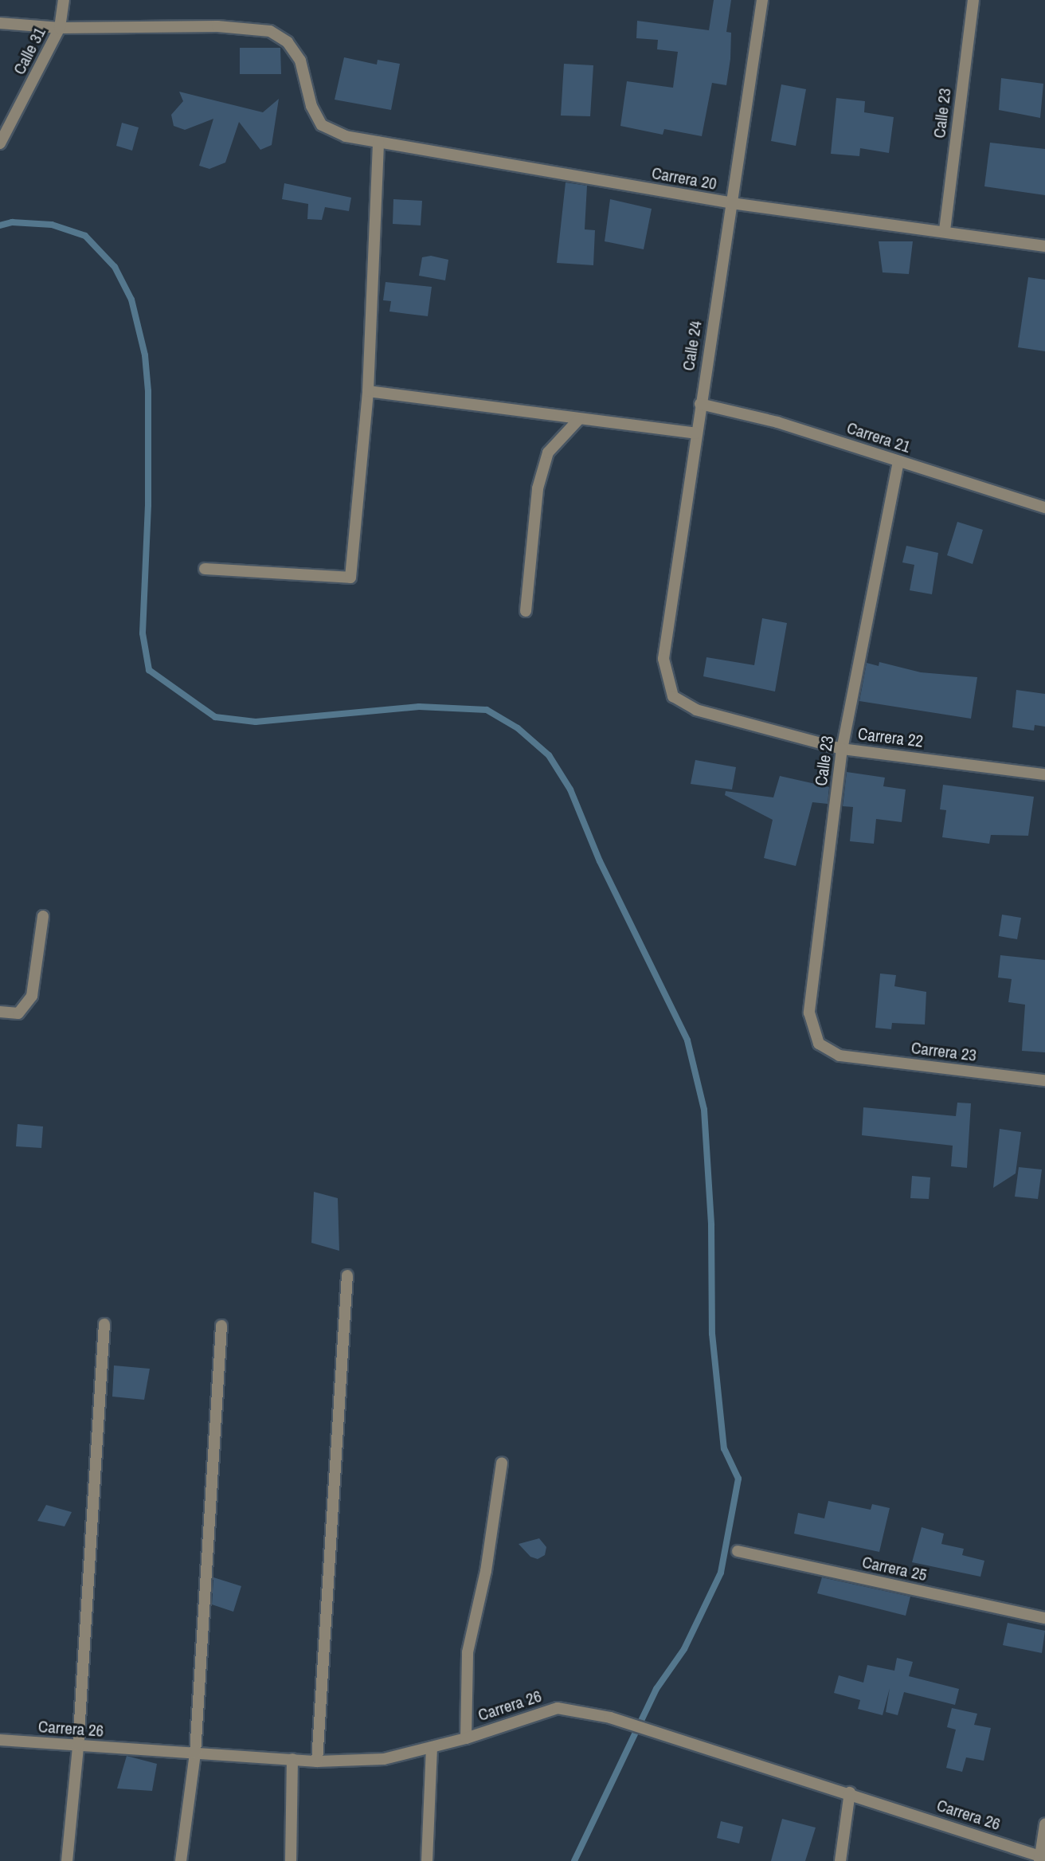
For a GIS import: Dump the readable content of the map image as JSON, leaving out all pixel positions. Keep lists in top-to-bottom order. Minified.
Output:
{"streets":{"street":["Calle 31","Calle 23","Carrera 20","Calle 24","Carrera 21","Carrera 22","Carrera 23","Carrera 25","Carrera 26"]},"crossings":[["Calle 31","Carrera 20"],["Calle 23","Carrera 20"],["Calle 23","Carrera 21"],["Calle 23","Carrera 22"],["Calle 23","Carrera 23"],["Carrera 20","Calle 24"],["Calle 24","Carrera 21"],["Calle 24","Carrera 22"]]}
